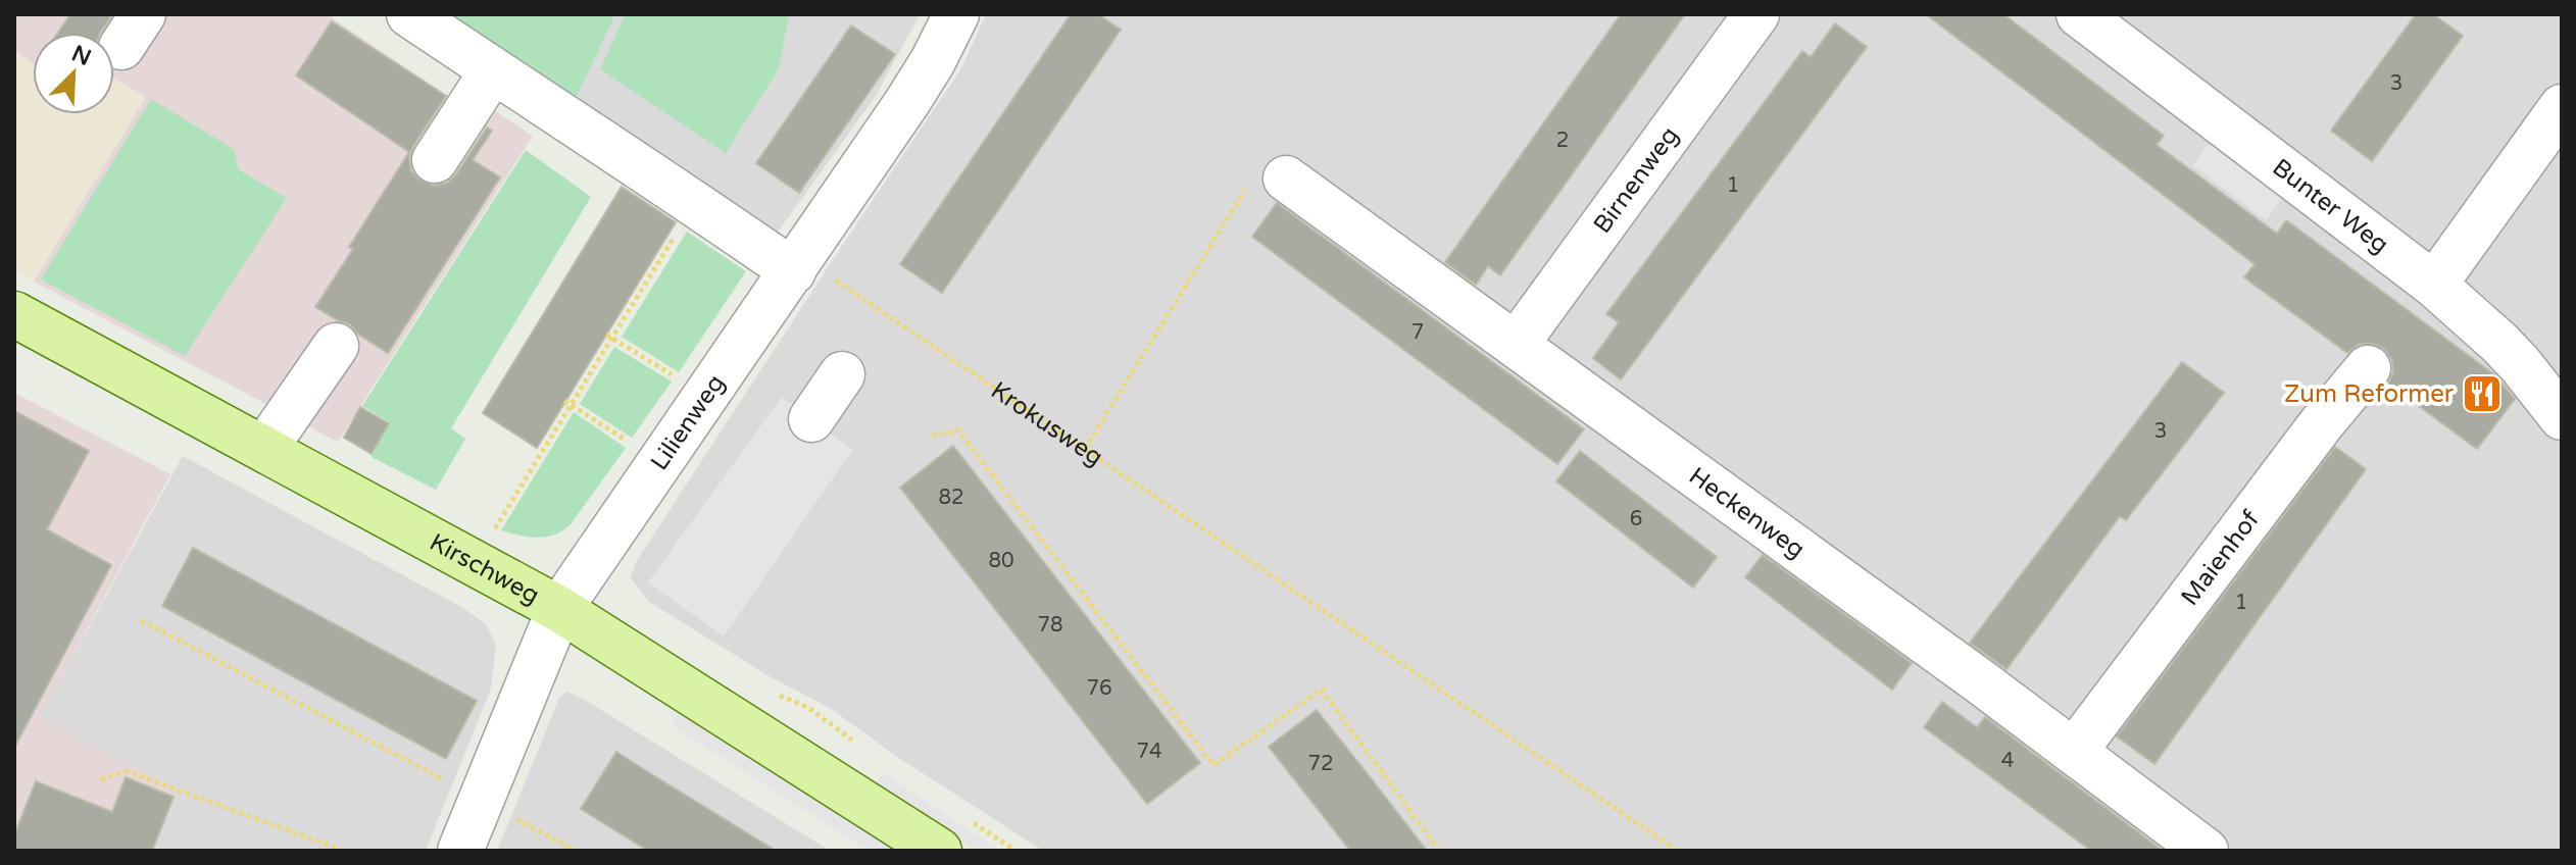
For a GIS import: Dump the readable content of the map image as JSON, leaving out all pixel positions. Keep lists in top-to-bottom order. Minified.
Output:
{"streets":{"main road":["Kirschweg"],"street":["Birnenweg","Bunter Weg","Lilienweg","Heckenweg","Maienhof"],"path":["Krokusweg"]},"crossings":[["Birnenweg","Heckenweg"],["Lilienweg","Krokusweg"],["Lilienweg","Kirschweg"],["Heckenweg","Maienhof"]],"places":{"restaurant":["Zum Reformer"]},"house_numbers":["3","2","1","7","3","82","6","80","1","78","76","74","4","72"],"north":"top right"}
